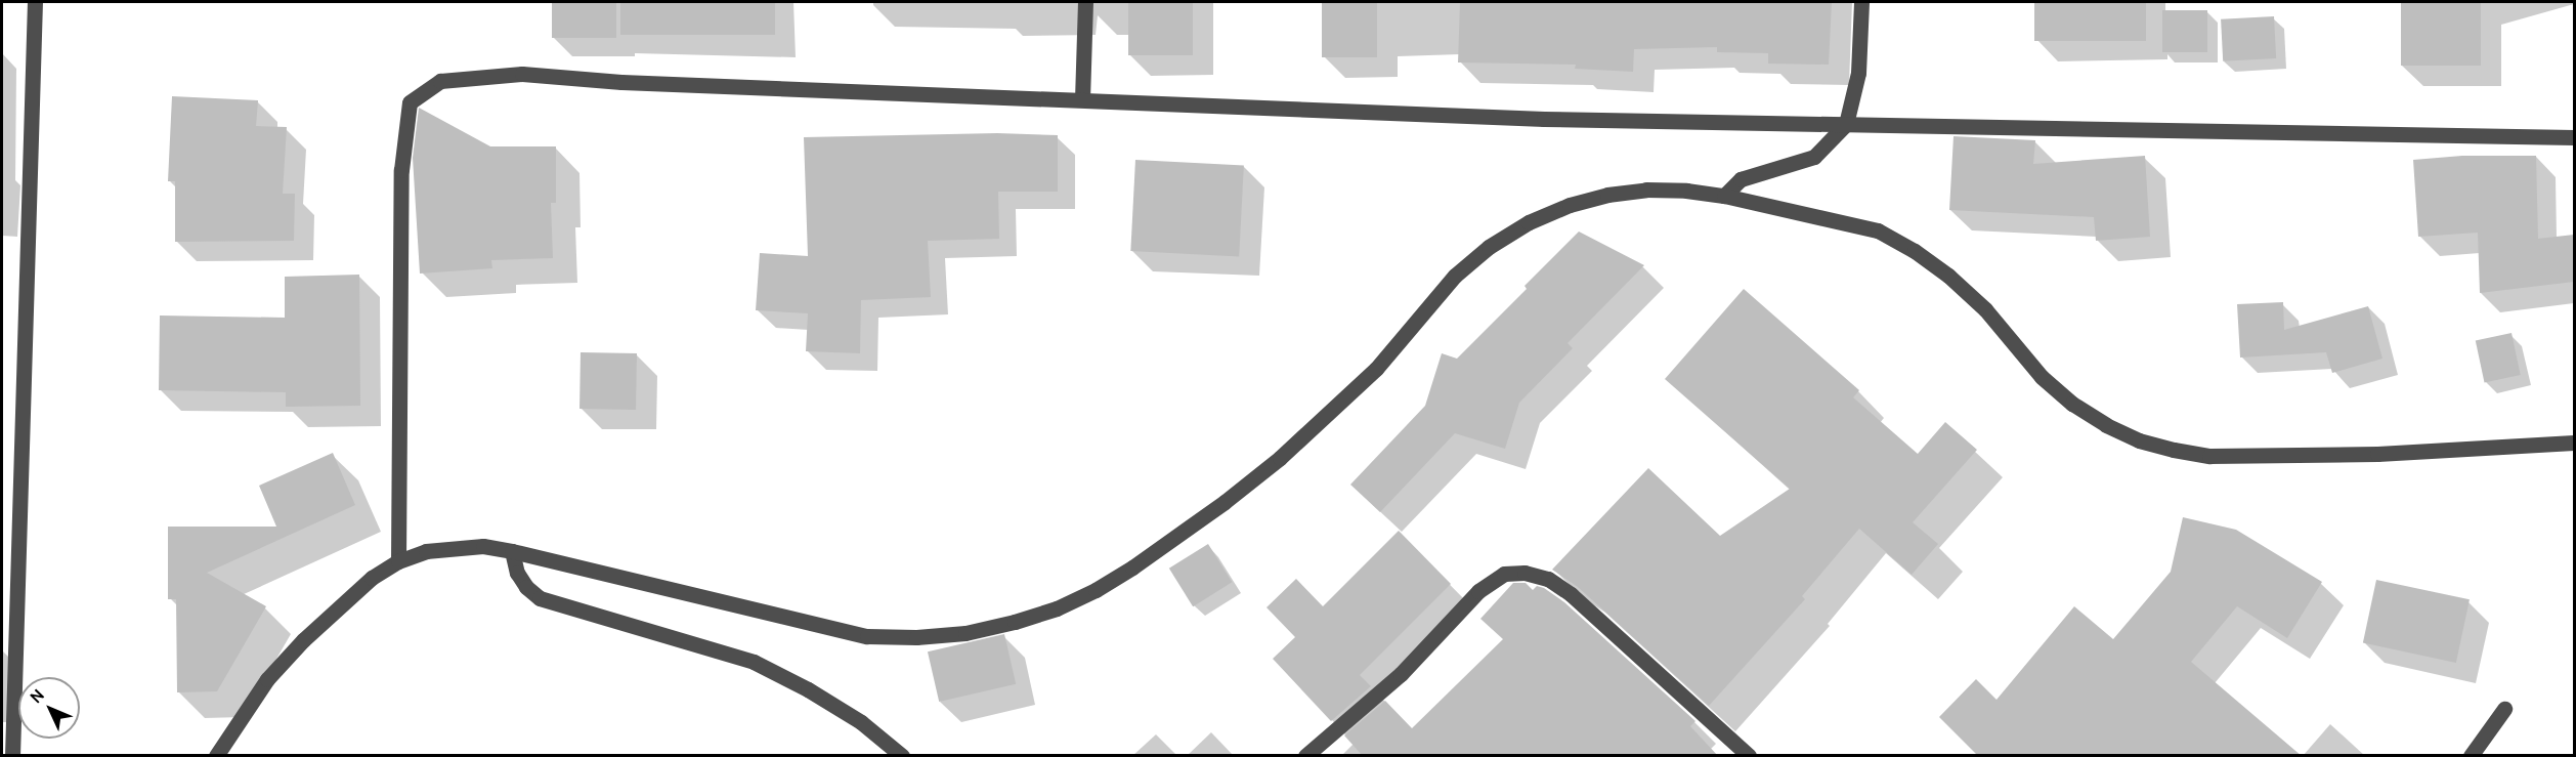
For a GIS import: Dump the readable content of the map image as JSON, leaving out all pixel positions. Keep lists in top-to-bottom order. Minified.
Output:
{"north":"top left"}
